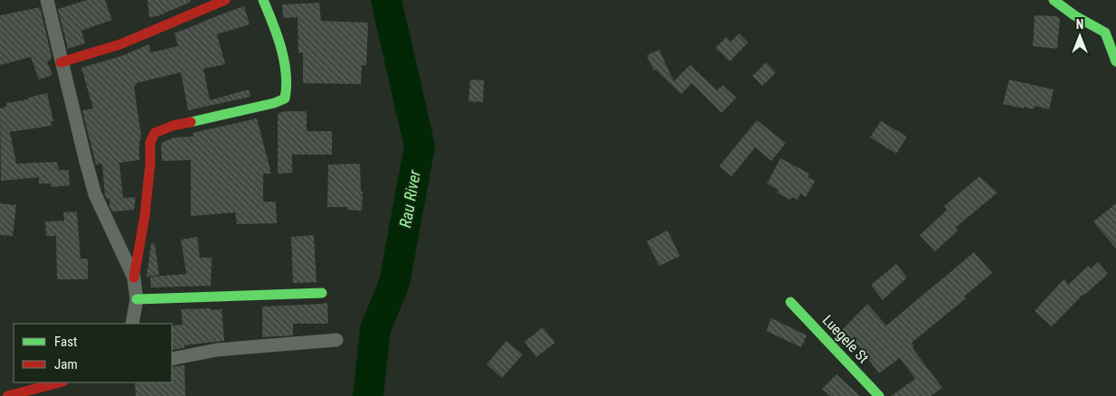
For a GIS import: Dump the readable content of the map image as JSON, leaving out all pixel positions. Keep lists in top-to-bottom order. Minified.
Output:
{"streets":{"street":["Luegele St"]},"water":["Rau River"],"legend":["Fast","Jam"],"north":"top"}
